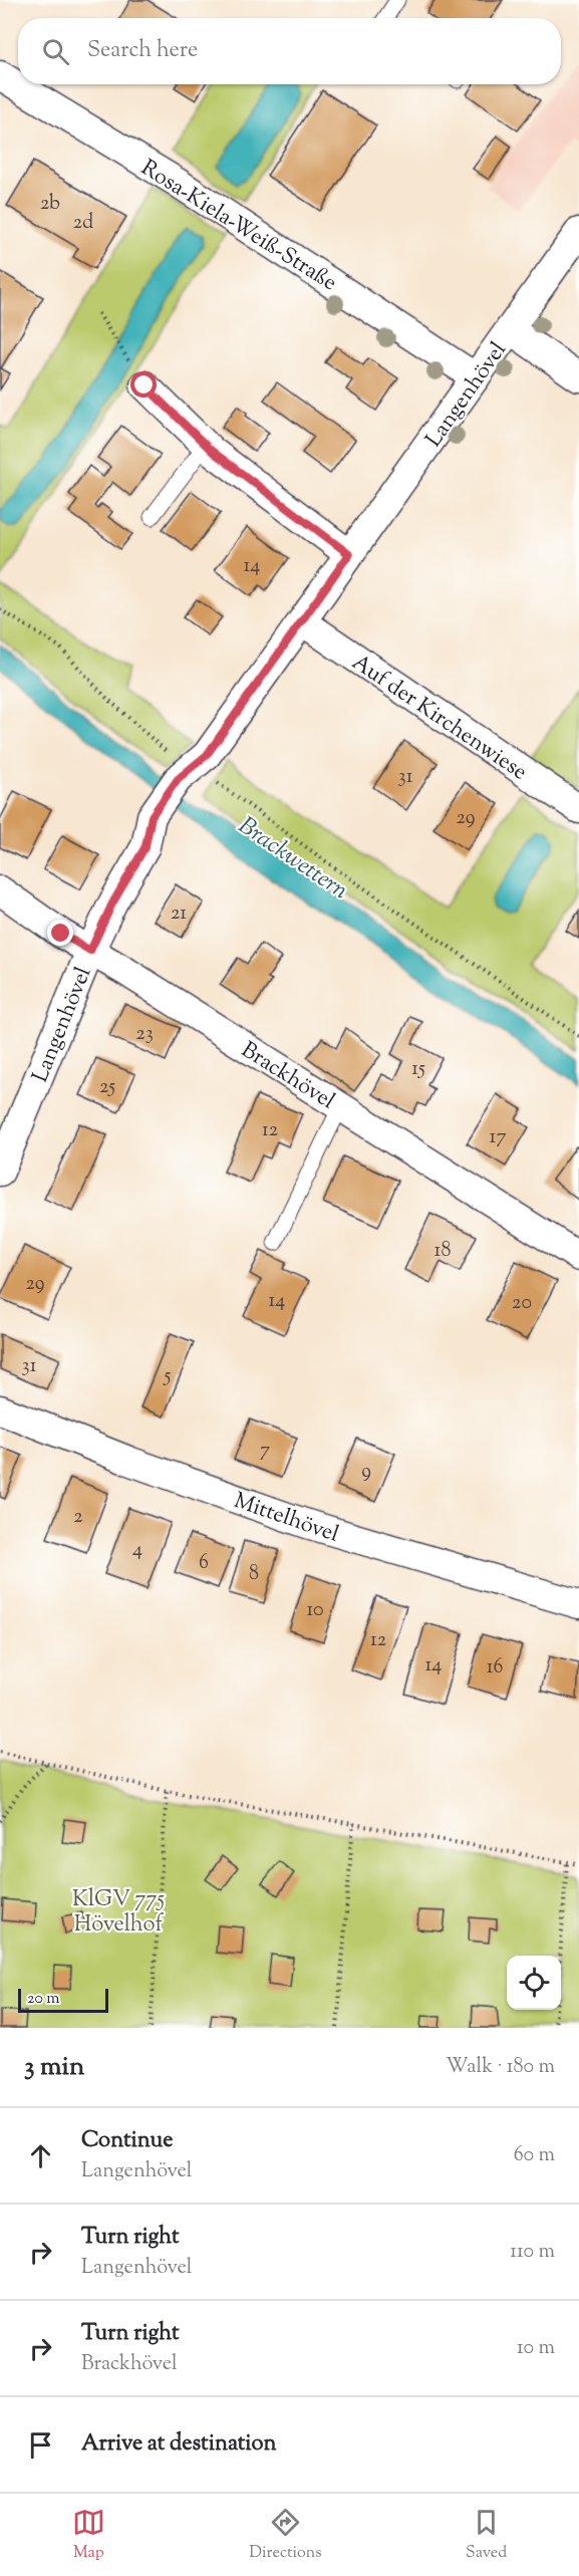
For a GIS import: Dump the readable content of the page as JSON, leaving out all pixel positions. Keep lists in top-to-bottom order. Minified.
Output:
{"streets":{"street":["Rosa-Kiela-Weiß-Straße","Langenhövel","Auf der Kirchenwiese","Brackhövel","Mittelhövel"]},"crossings":[["Rosa-Kiela-Weiß-Straße","Langenhövel"],["Langenhövel","Auf der Kirchenwiese"],["Langenhövel","Brackhövel"]],"water":["Brackwettern"],"parks":["KlGV 775 Hövelhof"],"house_numbers":["2b","2d","14","31","29","21","23","15","25","12","17","18","29","14","20","31","5","7","9","2","4","6","8","10","12","14","16"],"scale_bar":"20 m","page":{"search":"Search here","scale":"20 m","heading":["3 min","Walk · 180 m"],"list":[["Continue","Langenhövel","60 m"],["Turn right","Langenhövel","110 m"],["Turn right","Brackhövel","10 m"],"Arrive at destination"],"nav":["Map","Directions","Saved"]}}
